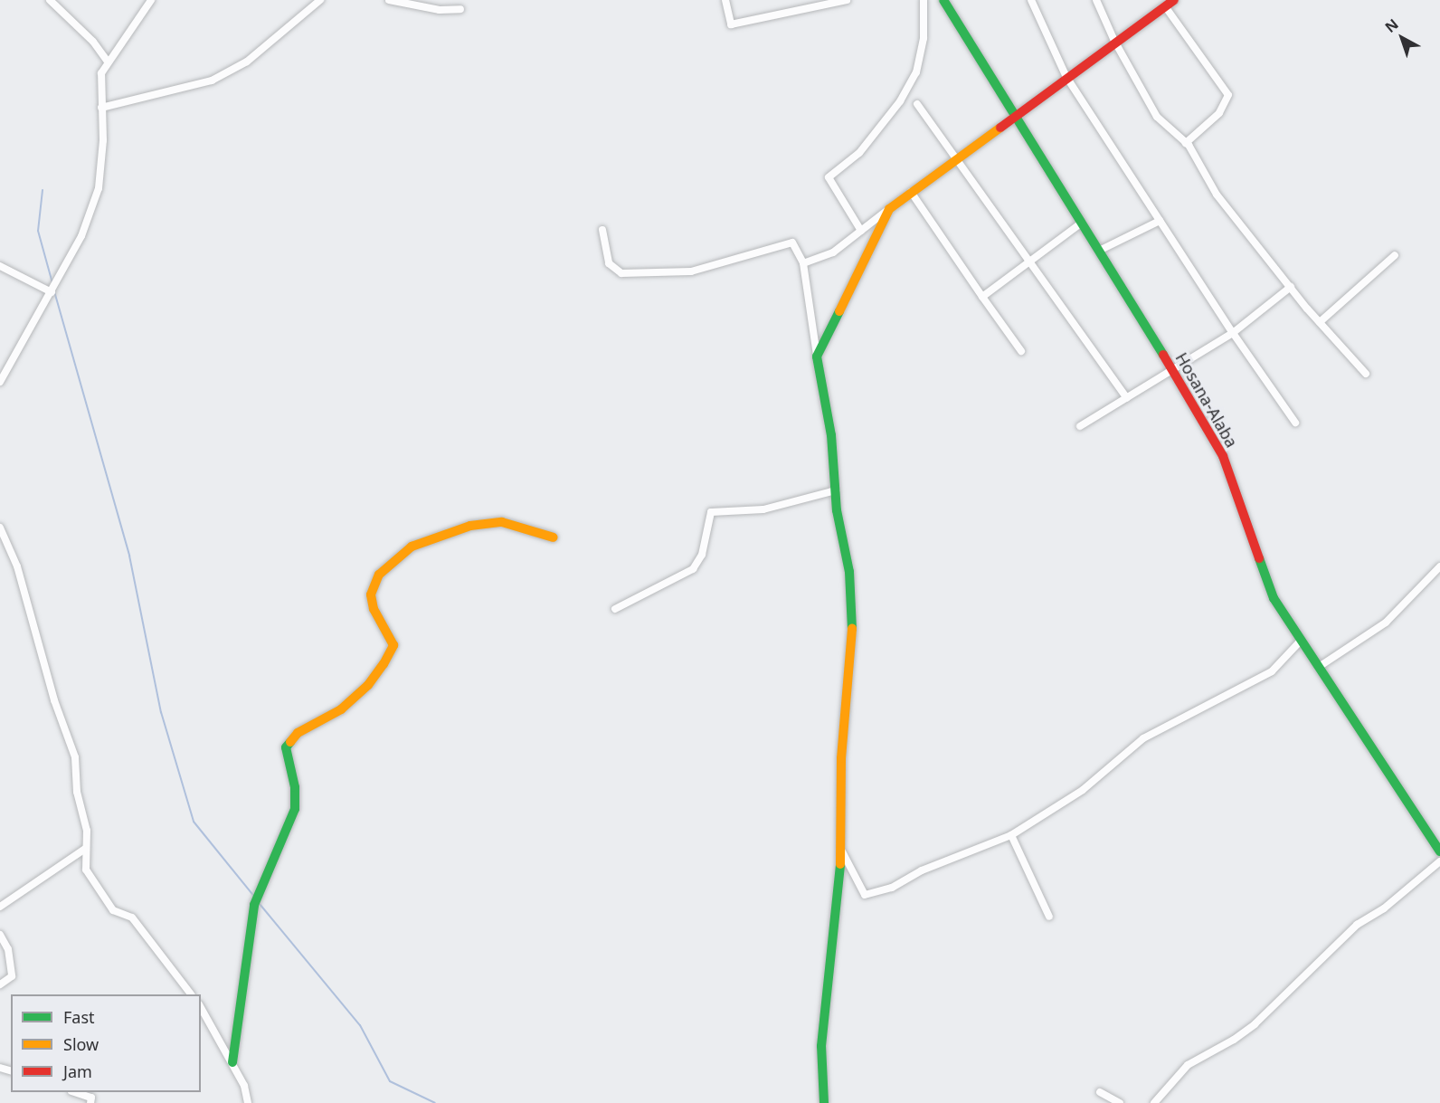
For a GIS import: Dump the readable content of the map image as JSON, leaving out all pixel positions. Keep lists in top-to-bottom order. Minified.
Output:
{"streets":{"street":["Hosana-Alaba"]},"legend":["Fast","Slow","Jam"],"north":"top left"}
